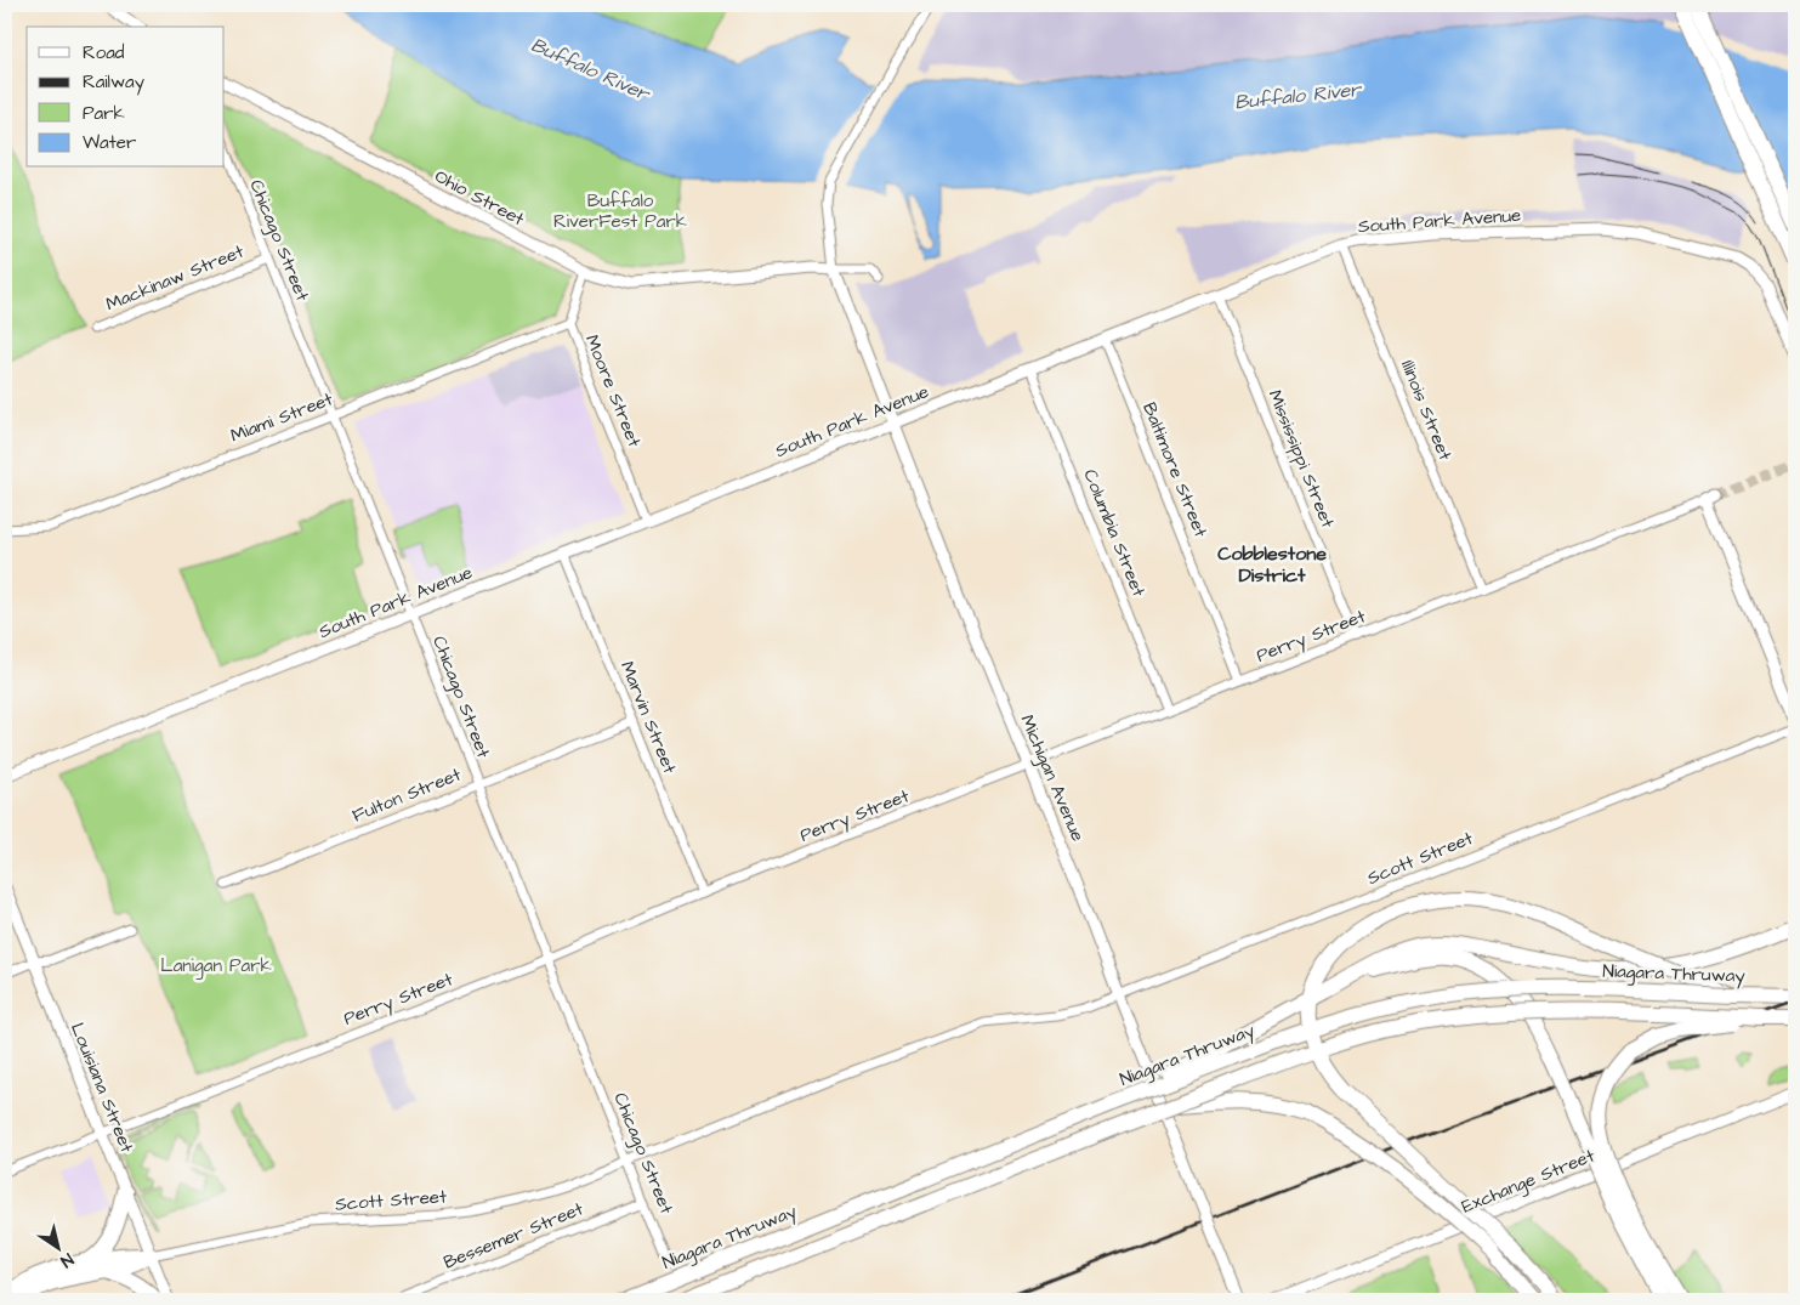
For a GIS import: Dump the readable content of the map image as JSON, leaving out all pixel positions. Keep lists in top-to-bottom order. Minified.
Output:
{"streets":{"highway":["Niagara Thruway"],"street":["Ohio Street","South Park Avenue","Chicago Street","Mackinaw Street","Moore Street","Illinois Street","Miami Street","Mississippi Street","Baltimore Street","Columbia Street","Perry Street","Marvin Street","Michigan Avenue","Fulton Street","Scott Street","Louisiana Street","Exchange Street","Bessemer Street"]},"crossings":[["Ohio Street","Moore Street"],["Ohio Street","Michigan Avenue"],["South Park Avenue","Chicago Street"],["South Park Avenue","Moore Street"],["South Park Avenue","Illinois Street"],["South Park Avenue","Mississippi Street"],["South Park Avenue","Baltimore Street"],["South Park Avenue","Columbia Street"],["South Park Avenue","Marvin Street"],["South Park Avenue","Michigan Avenue"],["Chicago Street","Mackinaw Street"],["Chicago Street","Miami Street"],["Chicago Street","Perry Street"],["Chicago Street","Fulton Street"],["Chicago Street","Scott Street"],["Chicago Street","Bessemer Street"],["Moore Street","Miami Street"],["Illinois Street","Perry Street"],["Mississippi Street","Perry Street"],["Baltimore Street","Perry Street"],["Columbia Street","Perry Street"],["Perry Street","Marvin Street"],["Perry Street","Michigan Avenue"],["Perry Street","Louisiana Street"],["Marvin Street","Fulton Street"],["Michigan Avenue","Scott Street"],["Scott Street","Louisiana Street"]],"districts":["Cobblestone District"],"water":["Buffalo River"],"parks":["Buffalo RiverFest Park","Lanigan Park"],"legend":["Road","Railway","Park","Water"],"north":"bottom right"}
